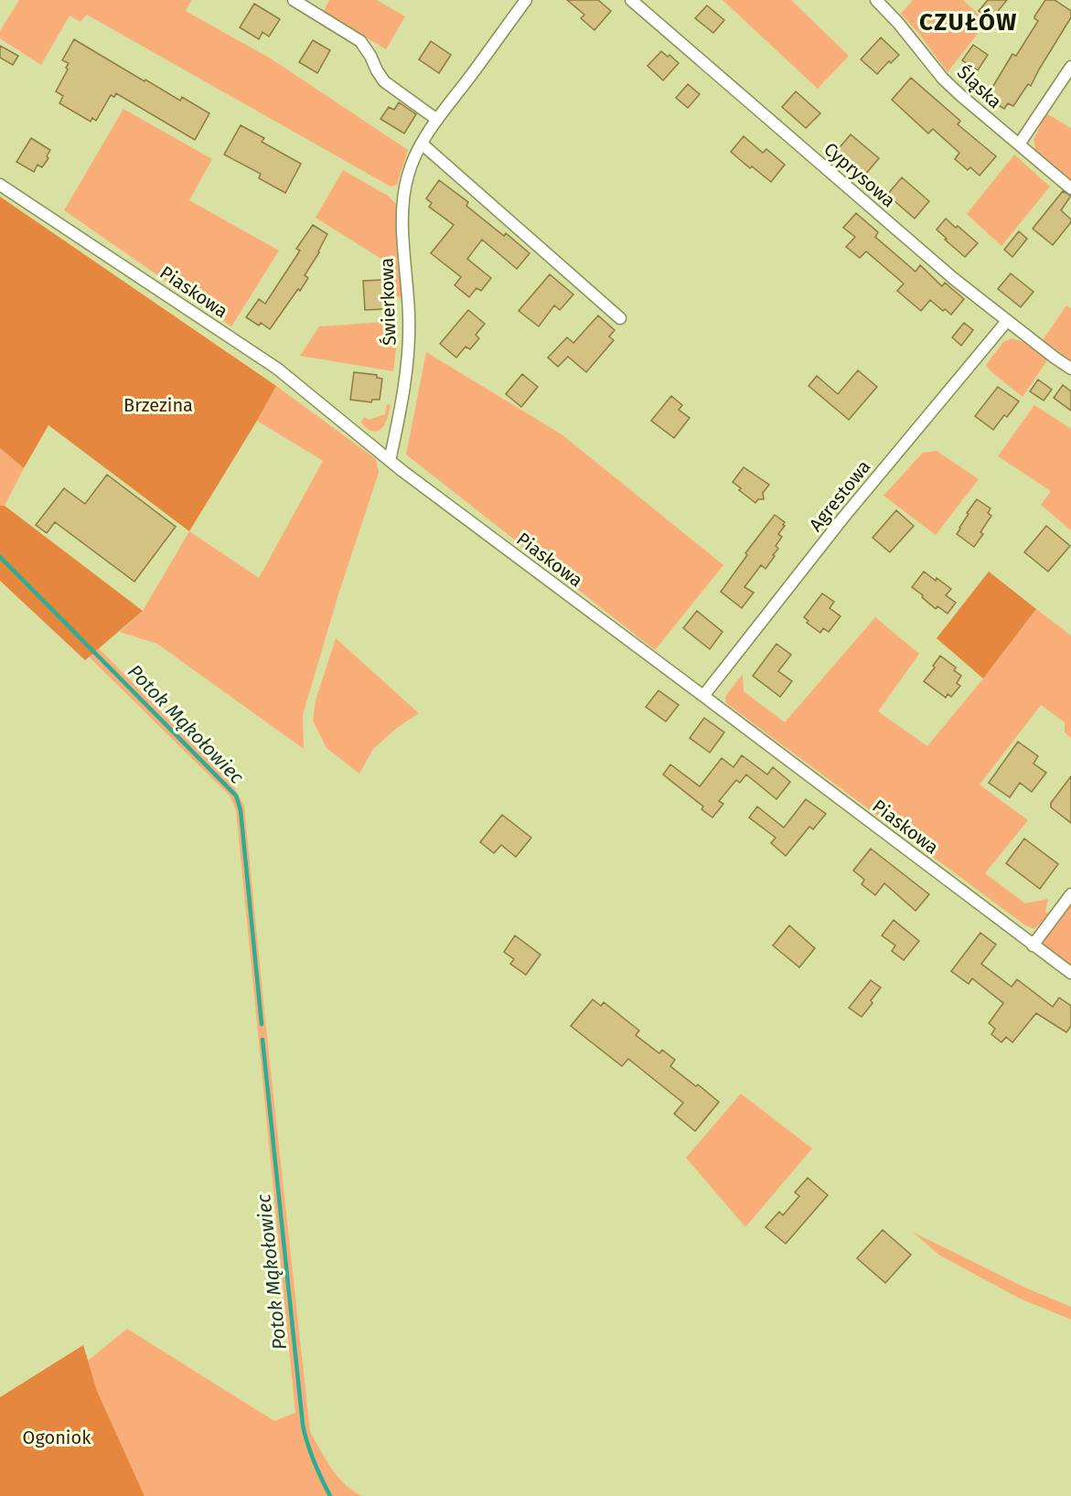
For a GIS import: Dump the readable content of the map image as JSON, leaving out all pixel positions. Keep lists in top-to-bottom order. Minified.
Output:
{"streets":{"street":["Śląska","Cyprysowa","Piaskowa","Świerkowa","Agrestowa"]},"crossings":[["Cyprysowa","Agrestowa"],["Piaskowa","Świerkowa"],["Piaskowa","Agrestowa"]],"districts":["CZUŁÓW"],"water":["Potok Mąkołowiec"],"parks":["Brzezina","Ogoniok"]}
